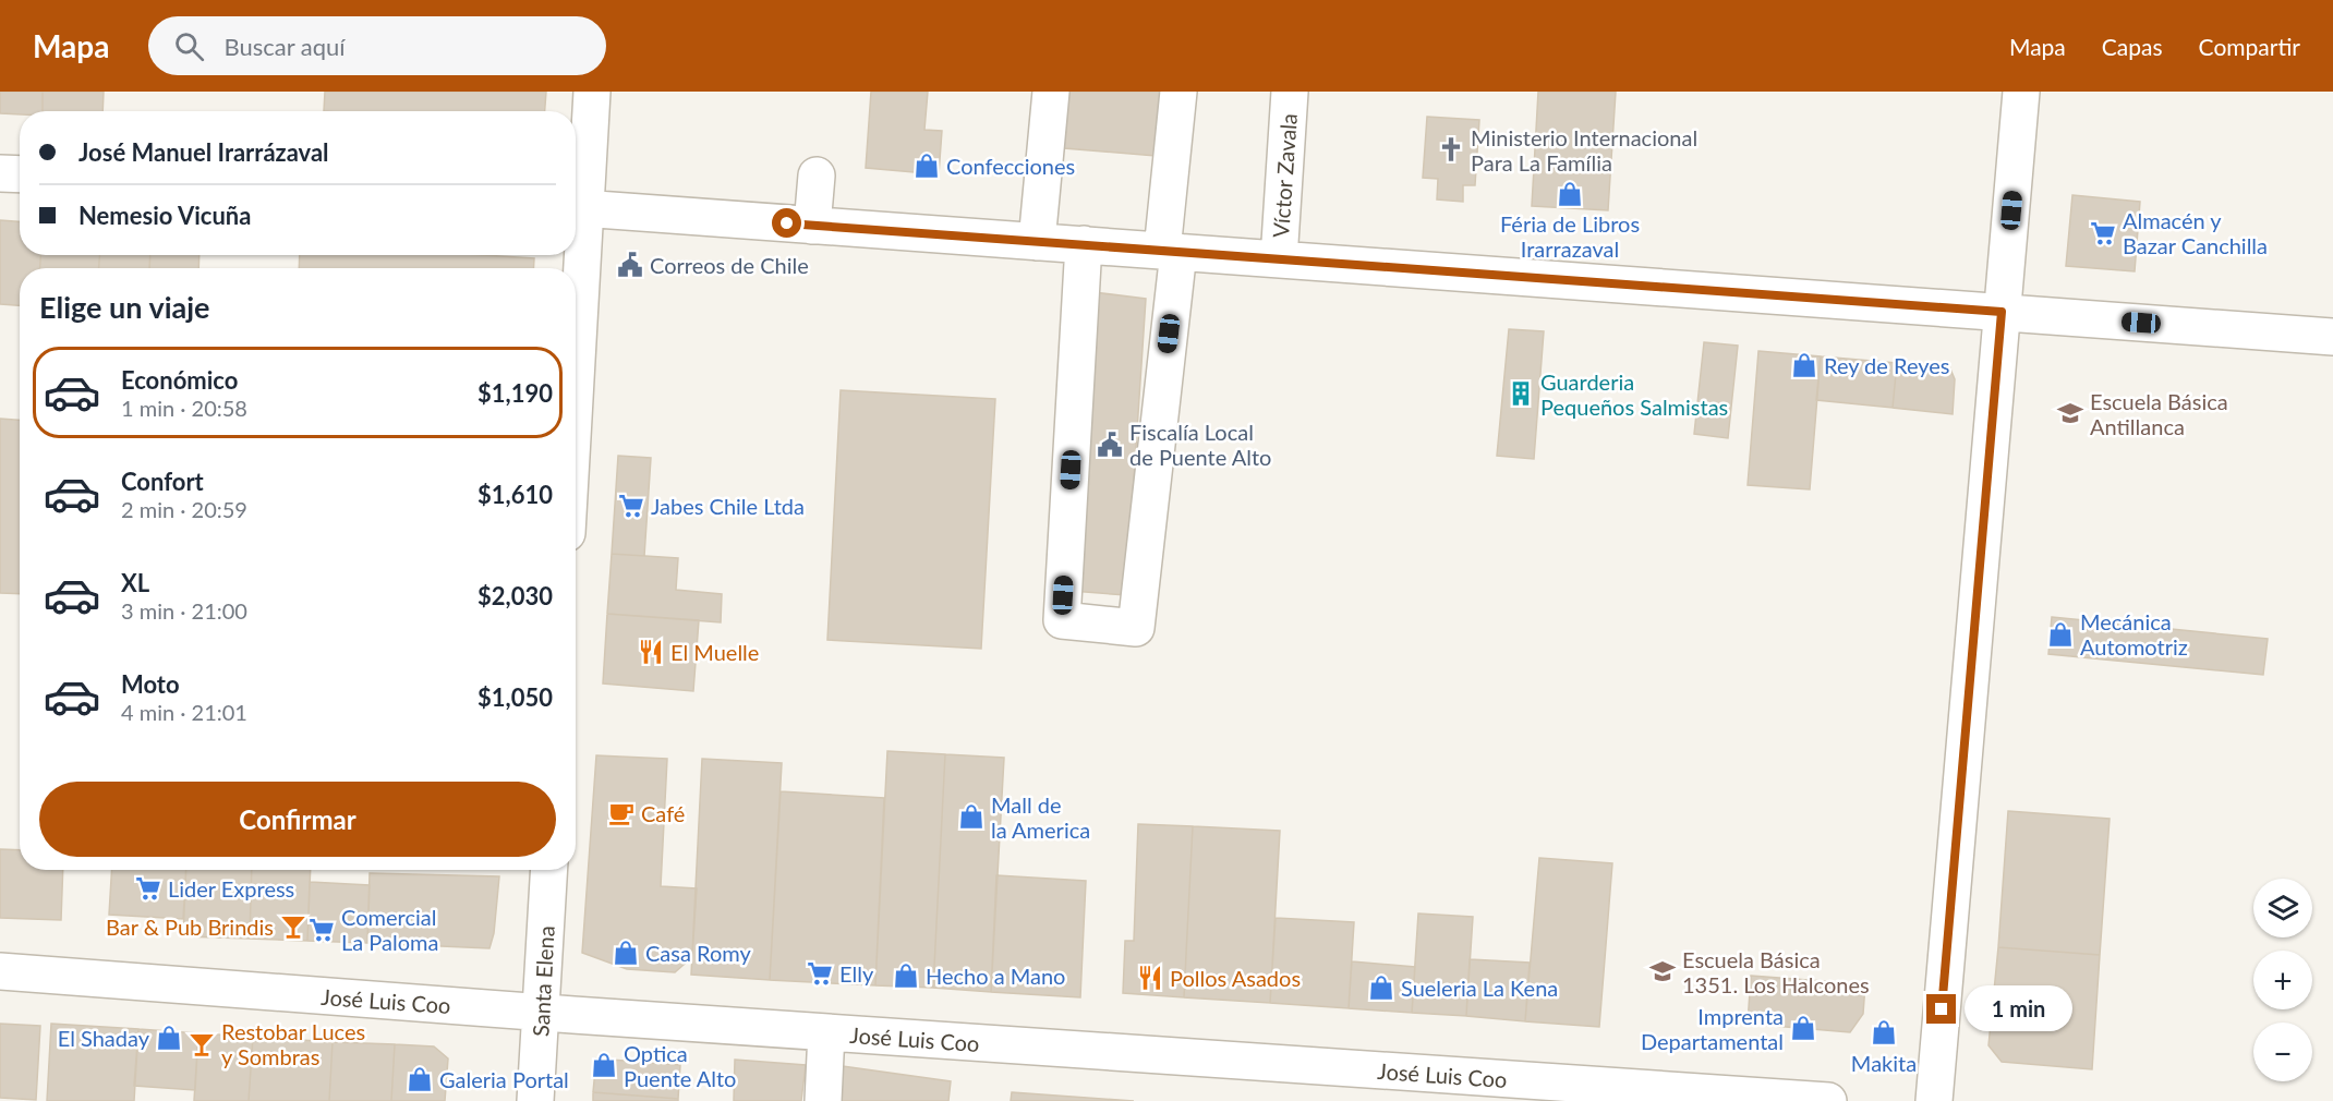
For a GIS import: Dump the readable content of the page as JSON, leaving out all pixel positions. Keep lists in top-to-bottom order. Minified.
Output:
{"streets":{"street":["Víctor Zavala","Santa Elena","José Luis Coo"]},"crossings":[["Santa Elena","José Luis Coo"]],"places":{"church":["Ministerio Internacional Para La Família"],"shop":["Confecciones","Féria de Libros Irarrazaval","Rey de Reyes","Mecánica Automotriz","Mall de la America","Casa Romy","Hecho a Mano","Sueleria La Kena","Imprenta Departamental","Makita","El Shaday","Optica Puente Alto","Galeria Portal"],"supermarket":["Almacén y Bazar Canchilla","Jabes Chile Ltda","Lider Express","Comercial La Paloma","Elly"],"public building":["Correos de Chile","Fiscalía Local de Puente Alto"],"building":["Guarderia Pequeños Salmistas"],"school or university":["Escuela Básica Antillanca","Escuela Básica 1351. Los Halcones"],"restaurant":["El Muelle","Pollos Asados"],"cafe":["Café"],"bar":["Bar & Pub Brindis","Restobar Luces y Sombras"]},"page":{"header":"Mapa","search":"Buscar aquí","nav":["Mapa","Capas","Compartir"],"banner":["José Manuel Irarrázaval","Nemesio Vicuña"],"heading":"Elige un viaje","list":[{"name":"Económico","note":"1 min · 20:58","value":"$1,190"},{"name":"Confort","note":"2 min · 20:59","value":"$1,610"},{"name":"XL","note":"3 min · 21:00","value":"$2,030"},{"name":"Moto","note":"4 min · 21:01","value":"$1,050"}],"buttons":"Confirmar","map_buttons":["+","−"],"bubble":"1 min"}}
